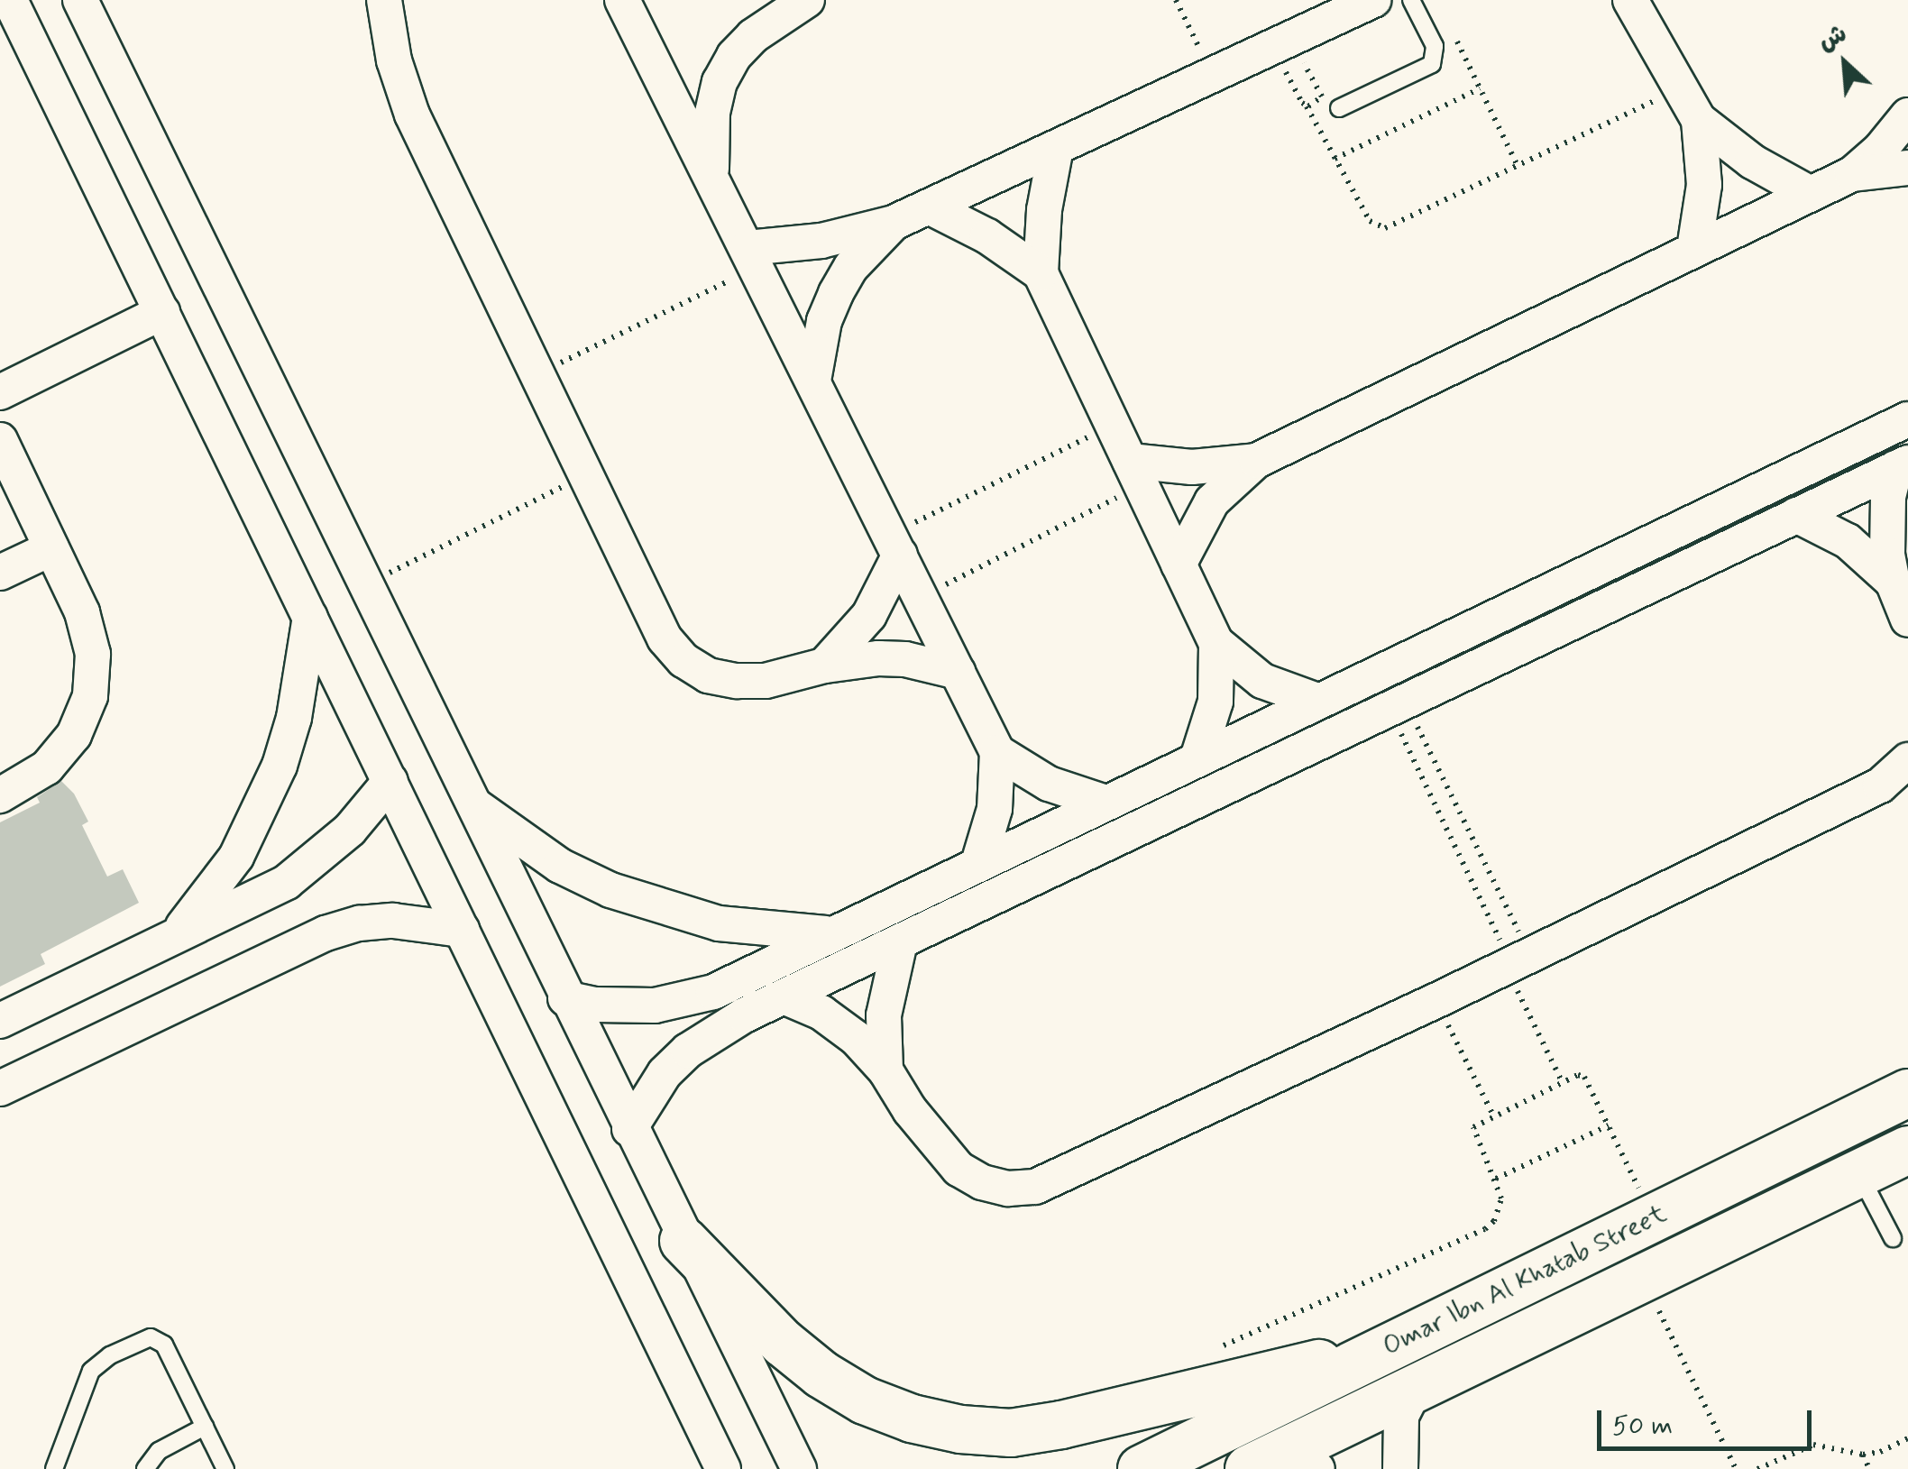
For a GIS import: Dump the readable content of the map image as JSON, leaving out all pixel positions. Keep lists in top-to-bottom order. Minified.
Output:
{"streets":{"street":["Omar Ibn Al Khatab Street"]},"scale_bar":"50 m","north":"top left"}
